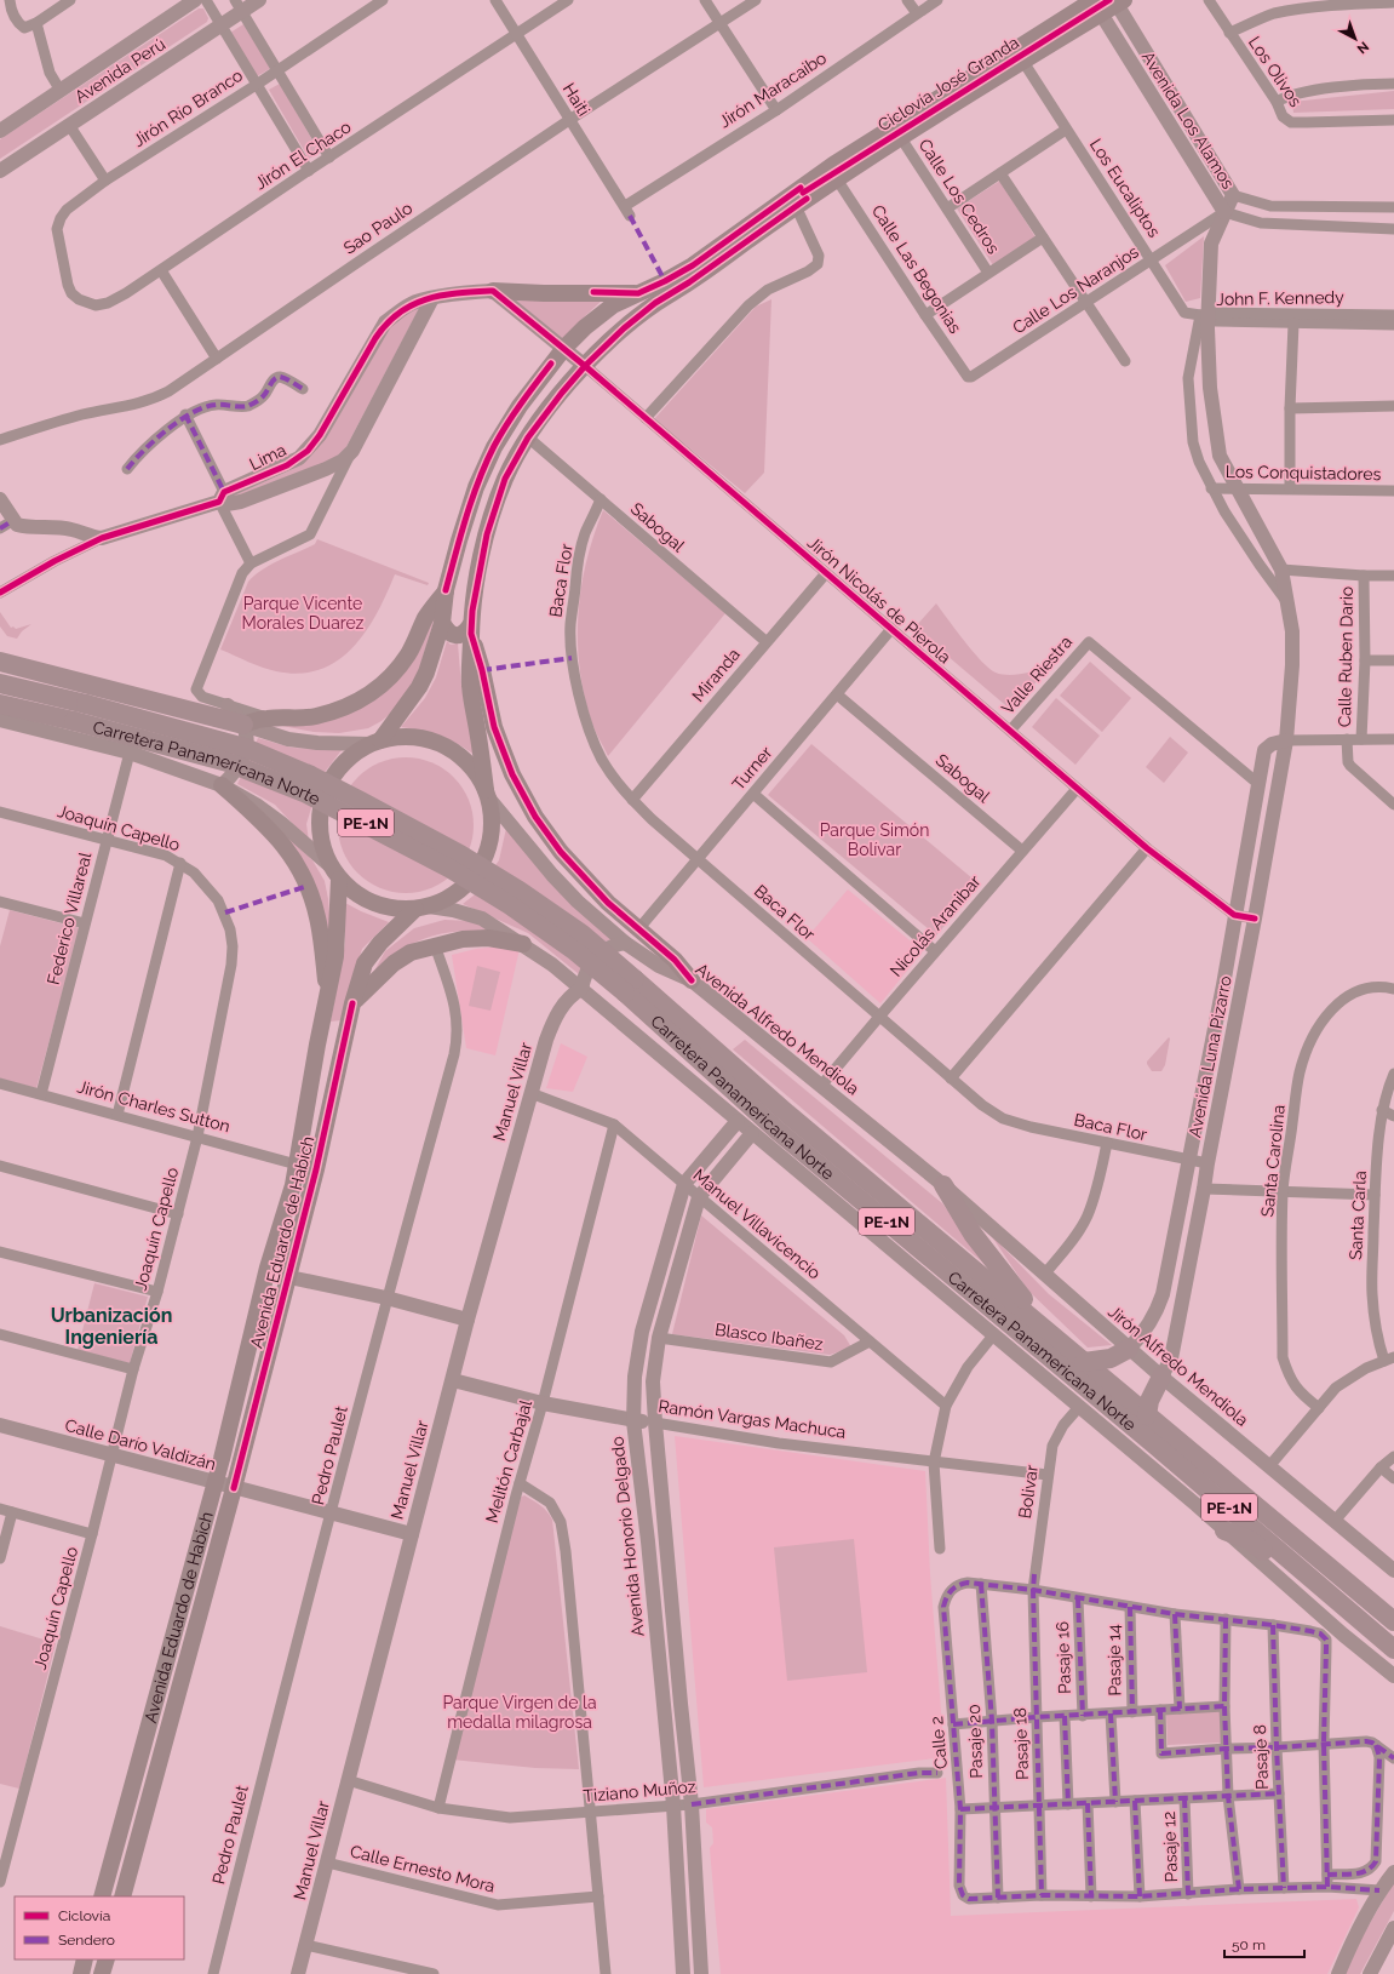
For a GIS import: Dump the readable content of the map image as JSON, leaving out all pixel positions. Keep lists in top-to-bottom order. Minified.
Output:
{"streets":{"highway":["Carretera Panamericana Norte","PE-1N"],"main road":["Avenida Eduardo de Habich"],"street":["Avenida Perú","Los Olivos","Jirón Maracaibo","Haiti","Jirón Río Branco","Avenida Los Alamos","Jirón El Chaco","Los Eucaliptos","Calle Los Cedros","Sao Paulo","Calle Las Begonias","Calle Los Naranjos","John F. Kennedy","Lima","Los Conquistadores","Sabogal","Baca Flor","Jirón Nicolás de Pierola","Calle Ruben Dario","Miranda","Valle Riestra","Turner","Joaquín Capello","Federico Villareal","Nicolás Aranibar","Avenida Alfredo Mendiola","Avenida Luna Pizarro","Manuel Villar","Jirón Charles Sutton","Santa Carolina","Santa Carla","Manuel Villavicencio","Blasco Ibañez","Jirón Alfredo Mendiola","Ramón Vargas Machuca","Calle Darío Valdizán","Pedro Paulet","Melitón Carbajal","Bolivar","Avenida Honorio Delgado","Pasaje 16","Pasaje 14","Pasaje 20","Calle 2","Pasaje 18","Pasaje 8","Tiziano Muñoz","Pasaje 12","Calle Ernesto Mora"],"cycle path":["Ciclovía José Granda"]},"crossings":[["Jirón Maracaibo","Haiti"],["Haiti","Jirón El Chaco"],["Haiti","Sao Paulo"],["Jirón Río Branco","Jirón El Chaco"],["Avenida Los Alamos","Calle Los Naranjos"],["Avenida Los Alamos","Avenida Luna Pizarro"],["Los Eucaliptos","Calle Los Naranjos"],["Los Eucaliptos","John F. Kennedy"],["Los Eucaliptos","Avenida Luna Pizarro"],["Calle Las Begonias","Calle Los Naranjos"],["Calle Los Naranjos","Avenida Luna Pizarro"],["John F. Kennedy","Avenida Luna Pizarro"],["Lima","Jirón Nicolás de Pierola"],["Los Conquistadores","Avenida Luna Pizarro"],["Sabogal","Baca Flor"],["Sabogal","Miranda"],["Sabogal","Turner"],["Sabogal","Nicolás Aranibar"],["Baca Flor","Miranda"],["Baca Flor","Turner"],["Baca Flor","Nicolás Aranibar"],["Baca Flor","Avenida Luna Pizarro"],["Jirón Nicolás de Pierola","Miranda"],["Jirón Nicolás de Pierola","Valle Riestra"],["Jirón Nicolás de Pierola","Turner"],["Jirón Nicolás de Pierola","Nicolás Aranibar"],["Jirón Nicolás de Pierola","Avenida Luna Pizarro"],["Valle Riestra","Avenida Luna Pizarro"],["Joaquín Capello","Federico Villareal"],["Joaquín Capello","Jirón Charles Sutton"],["Joaquín Capello","Calle Darío Valdizán"],["Federico Villareal","Jirón Charles Sutton"],["Nicolás Aranibar","Avenida Alfredo Mendiola"],["Avenida Alfredo Mendiola","Avenida Eduardo de Habich"],["Avenida Alfredo Mendiola","Jirón Alfredo Mendiola"],["Avenida Luna Pizarro","Jirón Alfredo Mendiola"],["Manuel Villar","Manuel Villavicencio"],["Manuel Villar","Ramón Vargas Machuca"],["Manuel Villar","Calle Darío Valdizán"],["Manuel Villar","Tiziano Muñoz"],["Manuel Villar","Calle Ernesto Mora"],["Jirón Charles Sutton","Avenida Eduardo de Habich"],["Manuel Villavicencio","Blasco Ibañez"],["Manuel Villavicencio","Melitón Carbajal"],["Manuel Villavicencio","Avenida Honorio Delgado"],["Avenida Eduardo de Habich","Calle Darío Valdizán"],["Ramón Vargas Machuca","Melitón Carbajal"],["Ramón Vargas Machuca","Bolivar"],["Ramón Vargas Machuca","Avenida Honorio Delgado"],["Calle Darío Valdizán","Pedro Paulet"],["Melitón Carbajal","Tiziano Muñoz"],["Bolivar","Pasaje 18"],["Avenida Honorio Delgado","Tiziano Muñoz"],["Pasaje 20","Calle 2"]],"districts":["Urbanización Ingeniería"],"parks":["Parque Vicente Morales Duarez","Parque Simón Bolívar","Parque Virgen de la medalla milagrosa"],"legend":["Ciclovía","Sendero"],"scale_bar":"50 m","north":"bottom right"}
